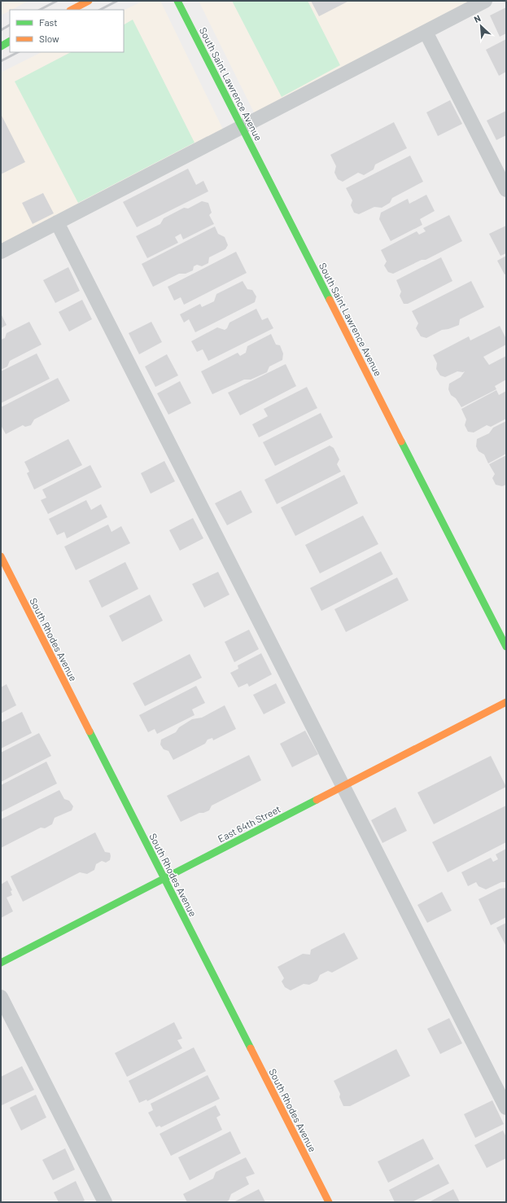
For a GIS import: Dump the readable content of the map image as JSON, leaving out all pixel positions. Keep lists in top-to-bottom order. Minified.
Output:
{"streets":{"street":["South Saint Lawrence Avenue","South Rhodes Avenue","East 64th Street"]},"crossings":[["South Rhodes Avenue","East 64th Street"]],"legend":["Fast","Slow"],"north":"top left"}
